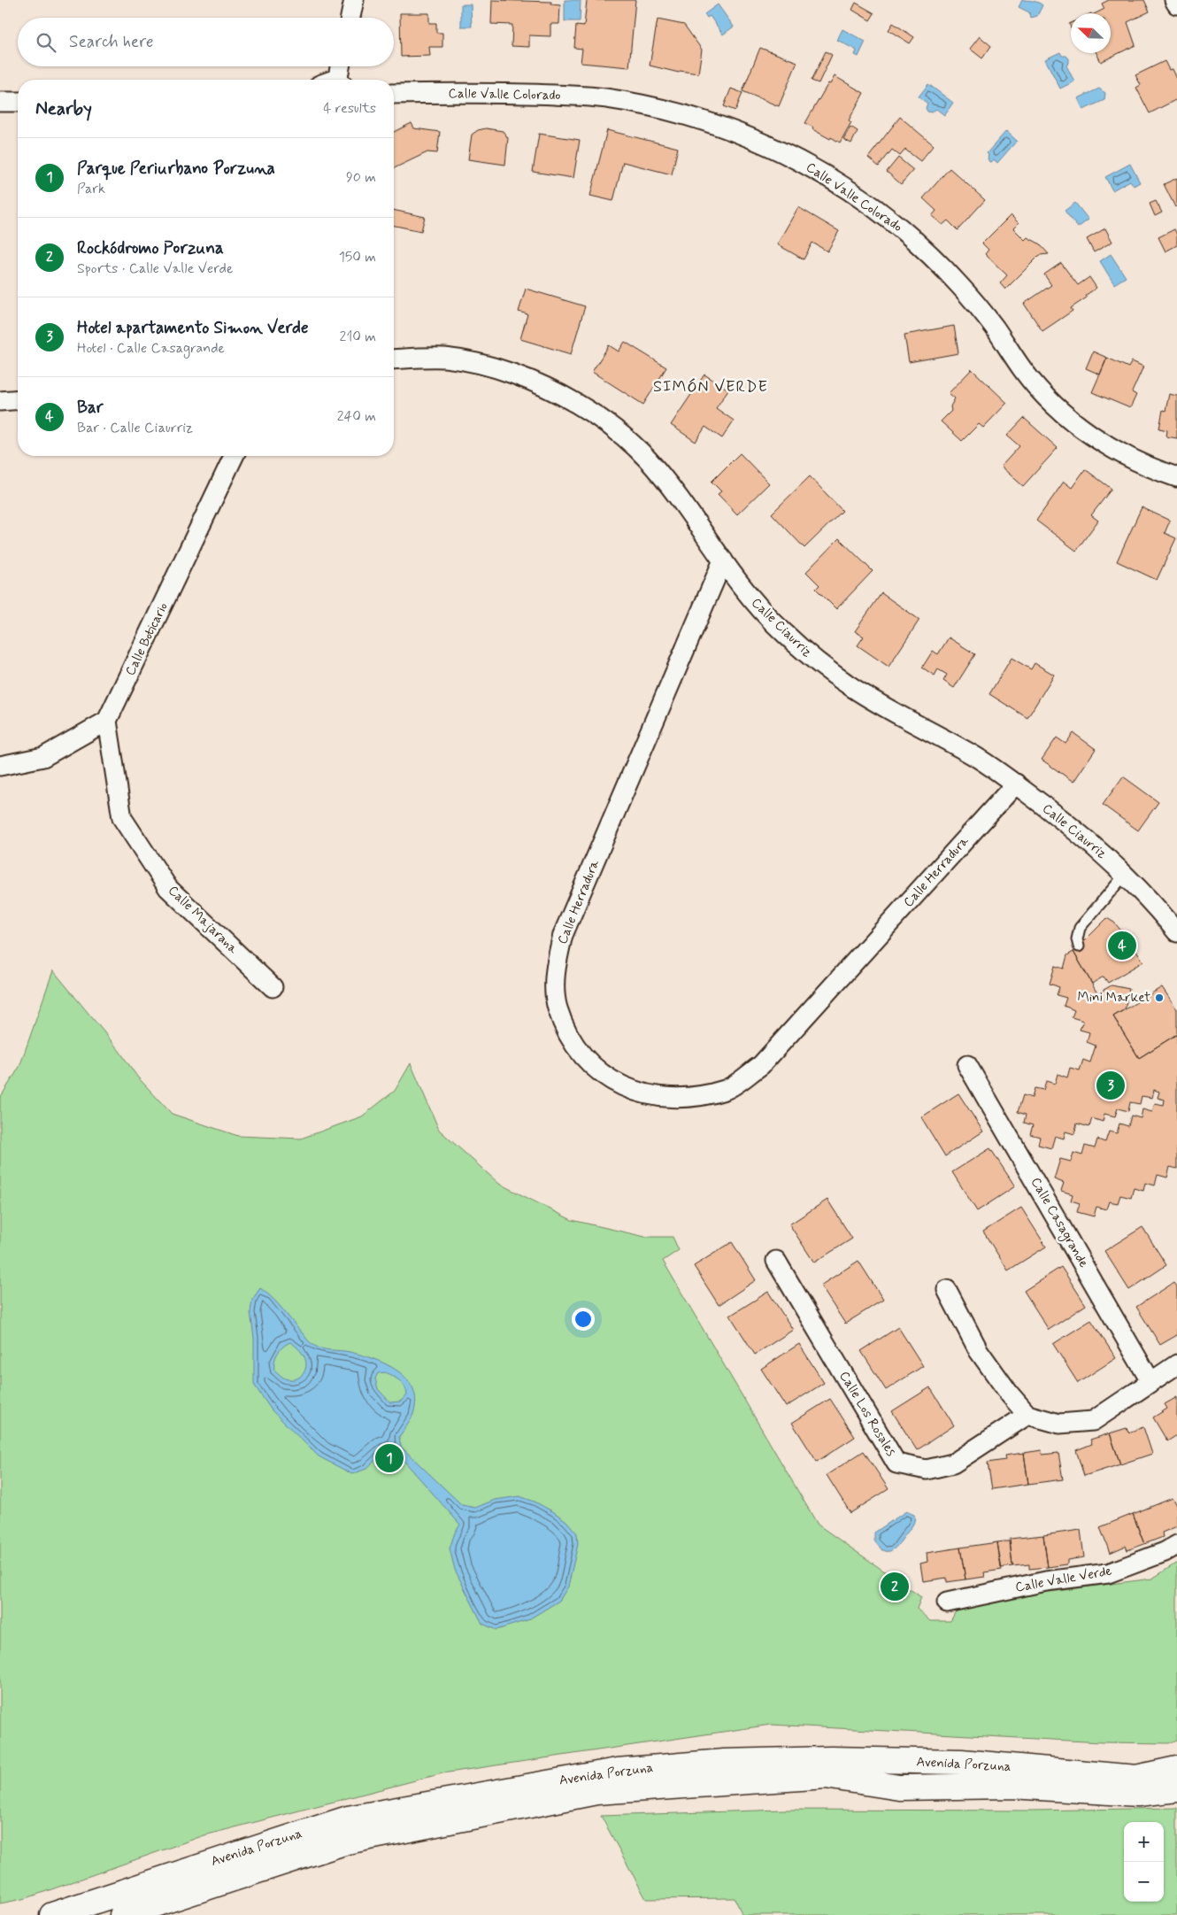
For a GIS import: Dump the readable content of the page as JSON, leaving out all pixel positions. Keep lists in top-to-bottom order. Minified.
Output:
{"streets":{"street":["Calle Valle Colorado","Calle Ciaurriz","Calle Boticario","Calle Herradura","Calle Majarana","Calle Casagrande","Calle Los Rosales","Calle Valle Verde","Avenida Porzuna"]},"crossings":[["Calle Ciaurriz","Calle Herradura"],["Calle Boticario","Calle Majarana"]],"districts":["SIMÓN VERDE"],"places":["Mini Market"],"north":"top left","page":{"search":"Search here","heading":["Nearby","4 results"],"list":[{"mark":"1","name":"Parque Periurbano Porzuna","note":"Park","value":"90 m"},{"mark":"2","name":"Rockódromo Porzuna","note":"Sports · Calle Valle Verde","value":"150 m"},{"mark":"3","name":"Hotel apartamento Simon Verde","note":"Hotel · Calle Casagrande","value":"210 m"},{"mark":"4","name":"Bar","note":"Bar · Calle Ciaurriz","value":"240 m"}],"pins":["4","3","1","2"],"map_buttons":["+","−"]}}
